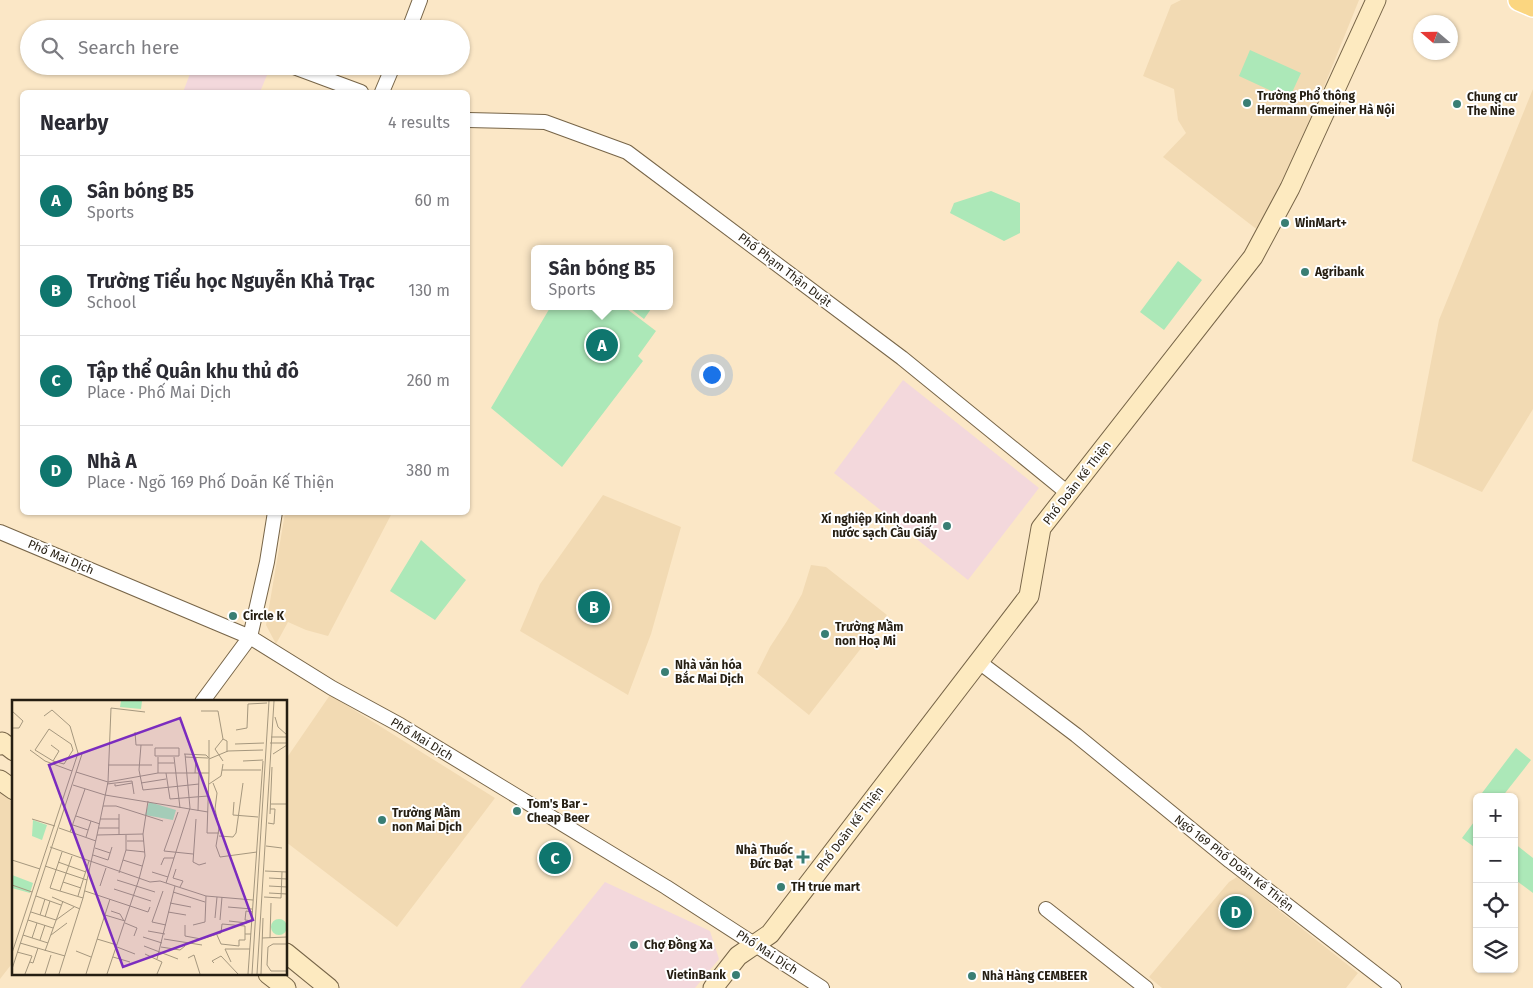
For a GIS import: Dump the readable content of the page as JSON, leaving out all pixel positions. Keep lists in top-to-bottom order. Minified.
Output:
{"streets":{"street":["Phố Phạm Thận Duật","Phố Doãn Kế Thiện","Phố Mai Dịch","Ngõ 169 Phố Doãn Kế Thiện"]},"crossings":[["Phố Phạm Thận Duật","Phố Doãn Kế Thiện"],["Phố Doãn Kế Thiện","Phố Mai Dịch"],["Phố Doãn Kế Thiện","Ngõ 169 Phố Doãn Kế Thiện"]],"places":{"other":["Trường Phổ thông Hermann Gmeiner Hà Nội","Chung cư The Nine","WinMart+","Agribank","Xí nghiệp Kinh doanh nước sạch Cầu Giấy","Circle K","Trường Mầm non Hoạ Mi","Nhà văn hóa Bắc Mai Dịch","Tom's Bar - Cheap Beer","Trường Mầm non Mai Dịch","TH true mart","Chợ Đồng Xa","VietinBank","Nhà Hàng CEMBEER"],"health":["Nhà Thuốc Đức Đạt"]},"north":"left","page":{"search":"Search here","heading":["Nearby","4 results"],"list":[{"mark":"A","name":"Sân bóng B5","note":"Sports","value":"60 m"},{"mark":"B","name":"Trường Tiểu học Nguyễn Khả Trạc","note":"School","value":"130 m"},{"mark":"C","name":"Tập thể Quân khu thủ đô","note":"Place · Phố Mai Dịch","value":"260 m"},{"mark":"D","name":"Nhà A","note":"Place · Ngõ 169 Phố Doãn Kế Thiện","value":"380 m"}],"popup":["Sân bóng B5","Sports"],"pins":["A","B","C","D"],"map_buttons":["+","−"]}}
